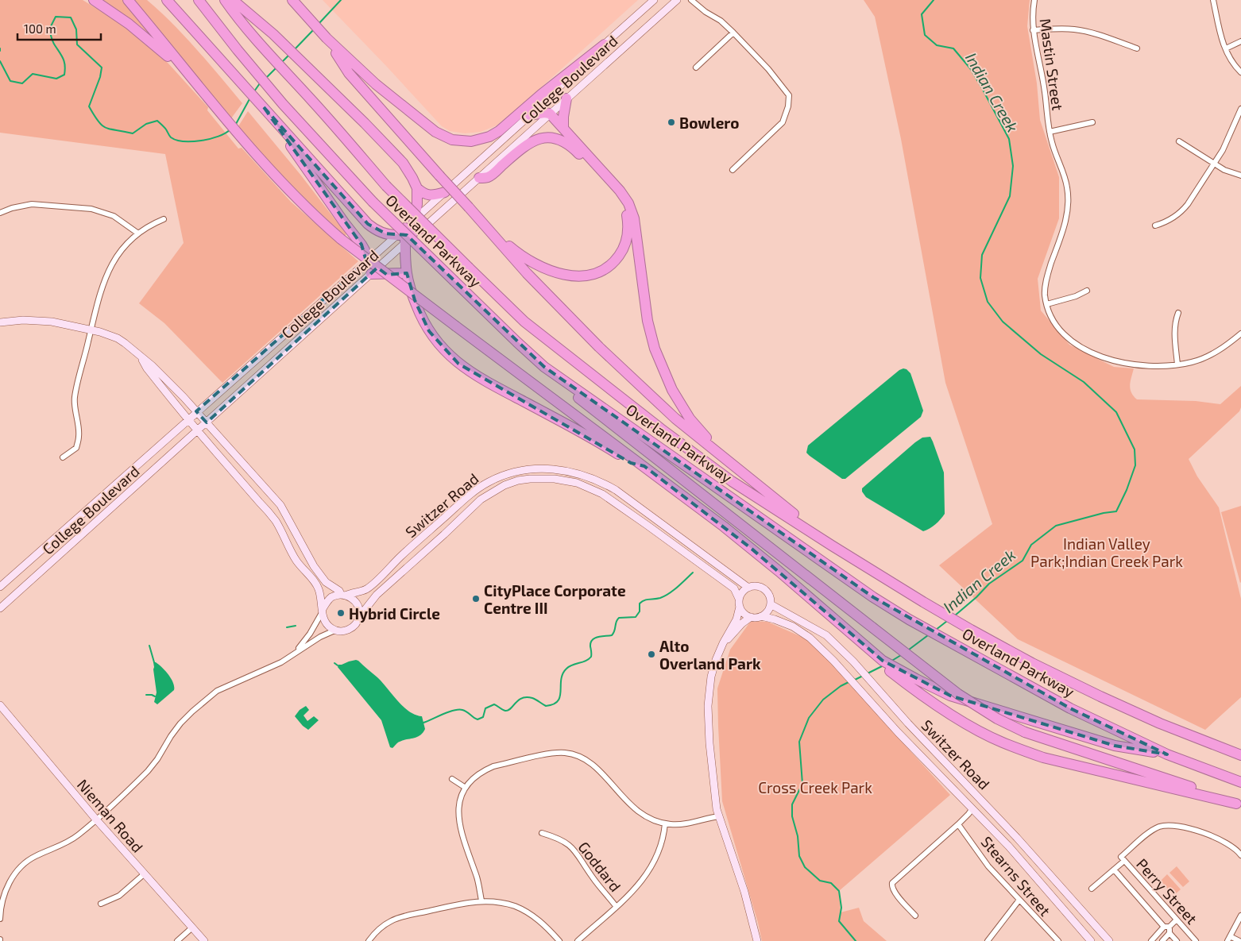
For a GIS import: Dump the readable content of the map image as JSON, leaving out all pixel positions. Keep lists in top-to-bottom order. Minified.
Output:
{"streets":{"highway":["Overland Parkway"],"main road":["College Boulevard","Switzer Road","Nieman Road"],"street":["Mastin Street","Goddard","Stearns Street","Perry Street"]},"water":["Indian Creek"],"parks":["Indian Valley Park;Indian Creek Park","Cross Creek Park"],"places":["Bowlero","CityPlace Corporate Centre III","Hybrid Circle","Alto Overland Park"],"scale_bar":"100 m"}
